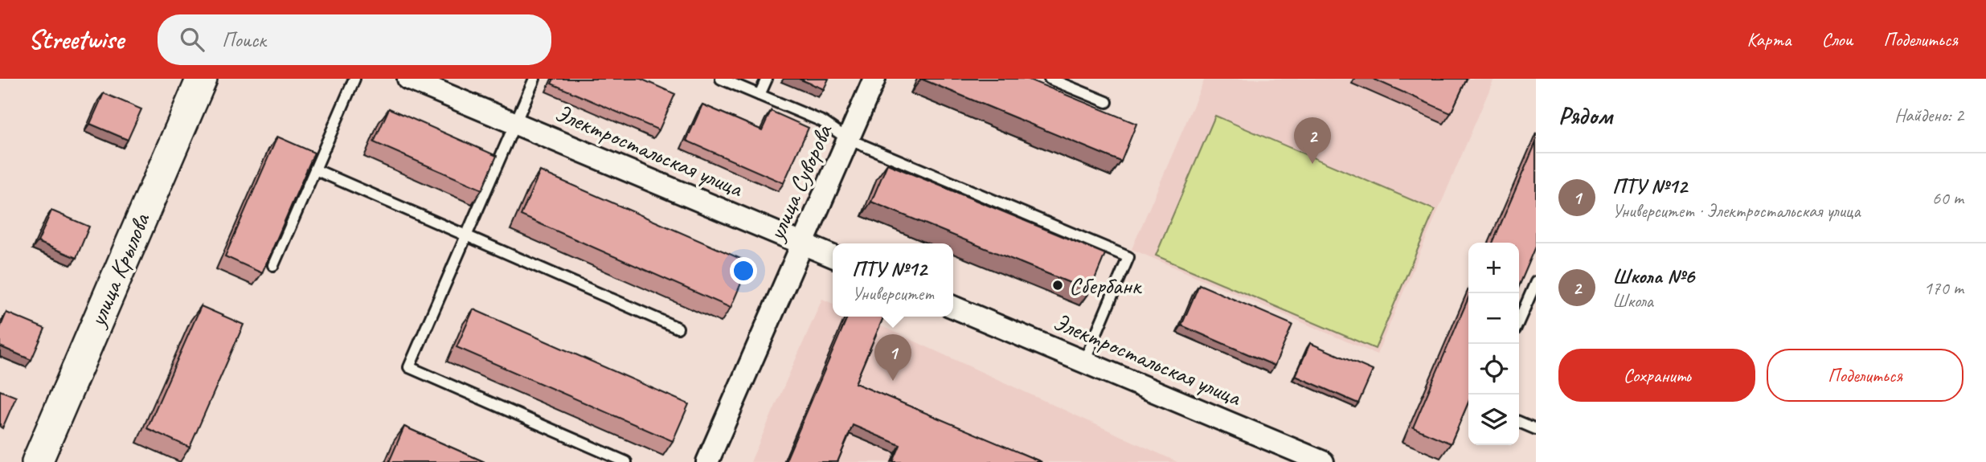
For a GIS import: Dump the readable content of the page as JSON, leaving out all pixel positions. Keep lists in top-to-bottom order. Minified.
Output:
{"streets":{"main road":["улица Крылова"],"street":["Электростальская улица","улица Суворова"]},"crossings":[["Электростальская улица","улица Суворова"]],"places":["Сбербанк"],"page":{"header":"Streetwise","search":"Поиск","nav":["Карта","Слои","Поделиться"],"heading":["Рядом","Найдено: 2"],"pins":["2","1"],"list":[{"mark":"1","name":"ПТУ №12","note":"Университет · Электростальская улица","value":"60 m"},{"mark":"2","name":"Школа №6","note":"Школа","value":"170 m"}],"map_buttons":["+","−"],"popup":["ПТУ №12","Университет"],"buttons":["Сохранить","Поделиться"]}}
